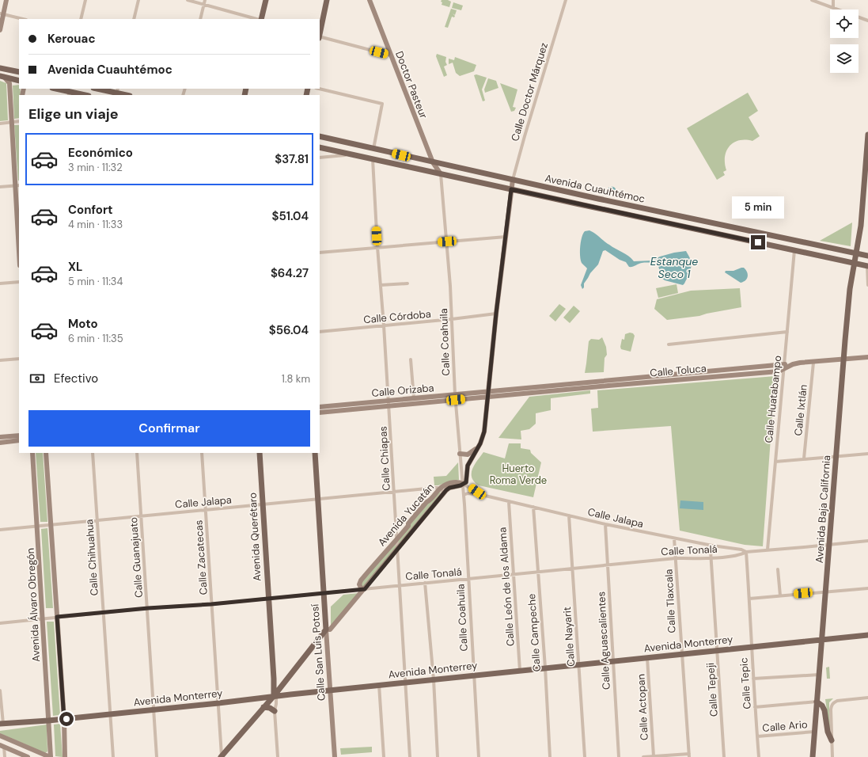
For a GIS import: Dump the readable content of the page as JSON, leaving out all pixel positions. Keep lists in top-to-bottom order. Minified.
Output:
{"streets":{"main road":["Avenida Cuauhtémoc","Avenida Baja California","Avenida Yucatán","Avenida Querétaro","Avenida Monterrey","Calle San Luis Potosí"],"street":["Doctor Pasteur","Calle Doctor Márquez","Calle Córdoba","Calle Coahuila","Calle Toluca","Calle Orizaba","Calle Huatabampo","Calle Ixtlán","Calle Chiapas","Calle Jalapa","Calle Tonalá","Calle Chihuahua","Calle Guanajuato","Calle Zacatecas","Calle León de los Aldama","Calle Tlaxcala","Avenida Álvaro Obregón","Calle Campeche","Calle Nayarit","Calle Aguascalientes","Calle Tepic","Calle Tepeji","Calle Actopan","Calle Ario"]},"crossings":[["Doctor Pasteur","Avenida Cuauhtémoc"],["Doctor Pasteur","Calle Coahuila"],["Calle Doctor Márquez","Avenida Cuauhtémoc"],["Calle Doctor Márquez","Calle Córdoba"],["Calle Doctor Márquez","Calle Coahuila"],["Calle Doctor Márquez","Calle Toluca"],["Calle Doctor Márquez","Calle Orizaba"],["Calle Doctor Márquez","Calle Jalapa"],["Calle Doctor Márquez","Avenida Yucatán"],["Avenida Cuauhtémoc","Calle Coahuila"],["Avenida Cuauhtémoc","Calle Huatabampo"],["Avenida Cuauhtémoc","Calle Chiapas"],["Avenida Cuauhtémoc","Avenida Baja California"],["Calle Córdoba","Calle Coahuila"],["Calle Córdoba","Calle Chiapas"],["Calle Coahuila","Calle Orizaba"],["Calle Coahuila","Calle Jalapa"],["Calle Coahuila","Avenida Yucatán"],["Calle Coahuila","Calle Tonalá"],["Calle Coahuila","Avenida Monterrey"],["Calle Toluca","Calle Orizaba"],["Calle Toluca","Calle Huatabampo"],["Calle Toluca","Calle Ixtlán"],["Calle Toluca","Avenida Baja California"],["Calle Orizaba","Calle Chiapas"],["Calle Huatabampo","Calle Tonalá"],["Calle Chiapas","Calle Jalapa"],["Calle Chiapas","Avenida Yucatán"],["Calle Chiapas","Calle Tonalá"],["Calle Chiapas","Avenida Monterrey"],["Calle Jalapa","Avenida Yucatán"],["Calle Jalapa","Avenida Querétaro"],["Calle Jalapa","Calle Tonalá"],["Calle Jalapa","Calle Chihuahua"],["Calle Jalapa","Calle Guanajuato"],["Calle Jalapa","Calle Zacatecas"],["Calle Jalapa","Calle León de los Aldama"],["Calle Jalapa","Calle Tlaxcala"],["Calle Jalapa","Avenida Álvaro Obregón"],["Calle Jalapa","Calle Campeche"],["Calle Jalapa","Calle Nayarit"],["Calle Jalapa","Calle Aguascalientes"],["Calle Jalapa","Calle San Luis Potosí"],["Calle Jalapa","Calle Tepic"],["Calle Jalapa","Calle Tepeji"],["Avenida Baja California","Calle Tonalá"],["Avenida Baja California","Avenida Monterrey"],["Avenida Baja California","Calle Ario"],["Avenida Yucatán","Avenida Querétaro"],["Avenida Yucatán","Calle Tonalá"],["Avenida Yucatán","Avenida Monterrey"],["Avenida Yucatán","Calle San Luis Potosí"],["Avenida Querétaro","Calle Tonalá"],["Avenida Querétaro","Avenida Monterrey"],["Calle Tonalá","Calle Chihuahua"],["Calle Tonalá","Calle Guanajuato"],["Calle Tonalá","Calle Zacatecas"],["Calle Tonalá","Calle León de los Aldama"],["Calle Tonalá","Calle Tlaxcala"],["Calle Tonalá","Avenida Álvaro Obregón"],["Calle Tonalá","Calle Campeche"],["Calle Tonalá","Calle Nayarit"],["Calle Tonalá","Calle Aguascalientes"],["Calle Tonalá","Calle San Luis Potosí"],["Calle Tonalá","Calle Tepic"],["Calle Tonalá","Calle Tepeji"],["Calle Chihuahua","Avenida Monterrey"],["Calle Guanajuato","Avenida Monterrey"],["Calle Zacatecas","Avenida Monterrey"],["Calle León de los Aldama","Avenida Monterrey"],["Calle Tlaxcala","Avenida Monterrey"],["Avenida Álvaro Obregón","Avenida Monterrey"],["Calle Campeche","Avenida Monterrey"],["Calle Nayarit","Avenida Monterrey"],["Calle Aguascalientes","Avenida Monterrey"],["Avenida Monterrey","Calle San Luis Potosí"],["Avenida Monterrey","Calle Tepic"],["Avenida Monterrey","Calle Tepeji"],["Avenida Monterrey","Calle Actopan"],["Calle Tepic","Calle Ario"]],"water":["Estanque Seco 1"],"parks":["Huerto Roma Verde"],"page":{"banner":["Kerouac","Avenida Cuauhtémoc"],"heading":"Elige un viaje","list":[{"name":"Económico","note":"3 min · 11:32","value":"$37.81"},{"name":"Confort","note":"4 min · 11:33","value":"$51.04"},{"name":"XL","note":"5 min · 11:34","value":"$64.27"},{"name":"Moto","note":"6 min · 11:35","value":"$56.04"}],"bubble":"5 min","pay":["Efectivo","1.8 km"],"buttons":"Confirmar"}}
